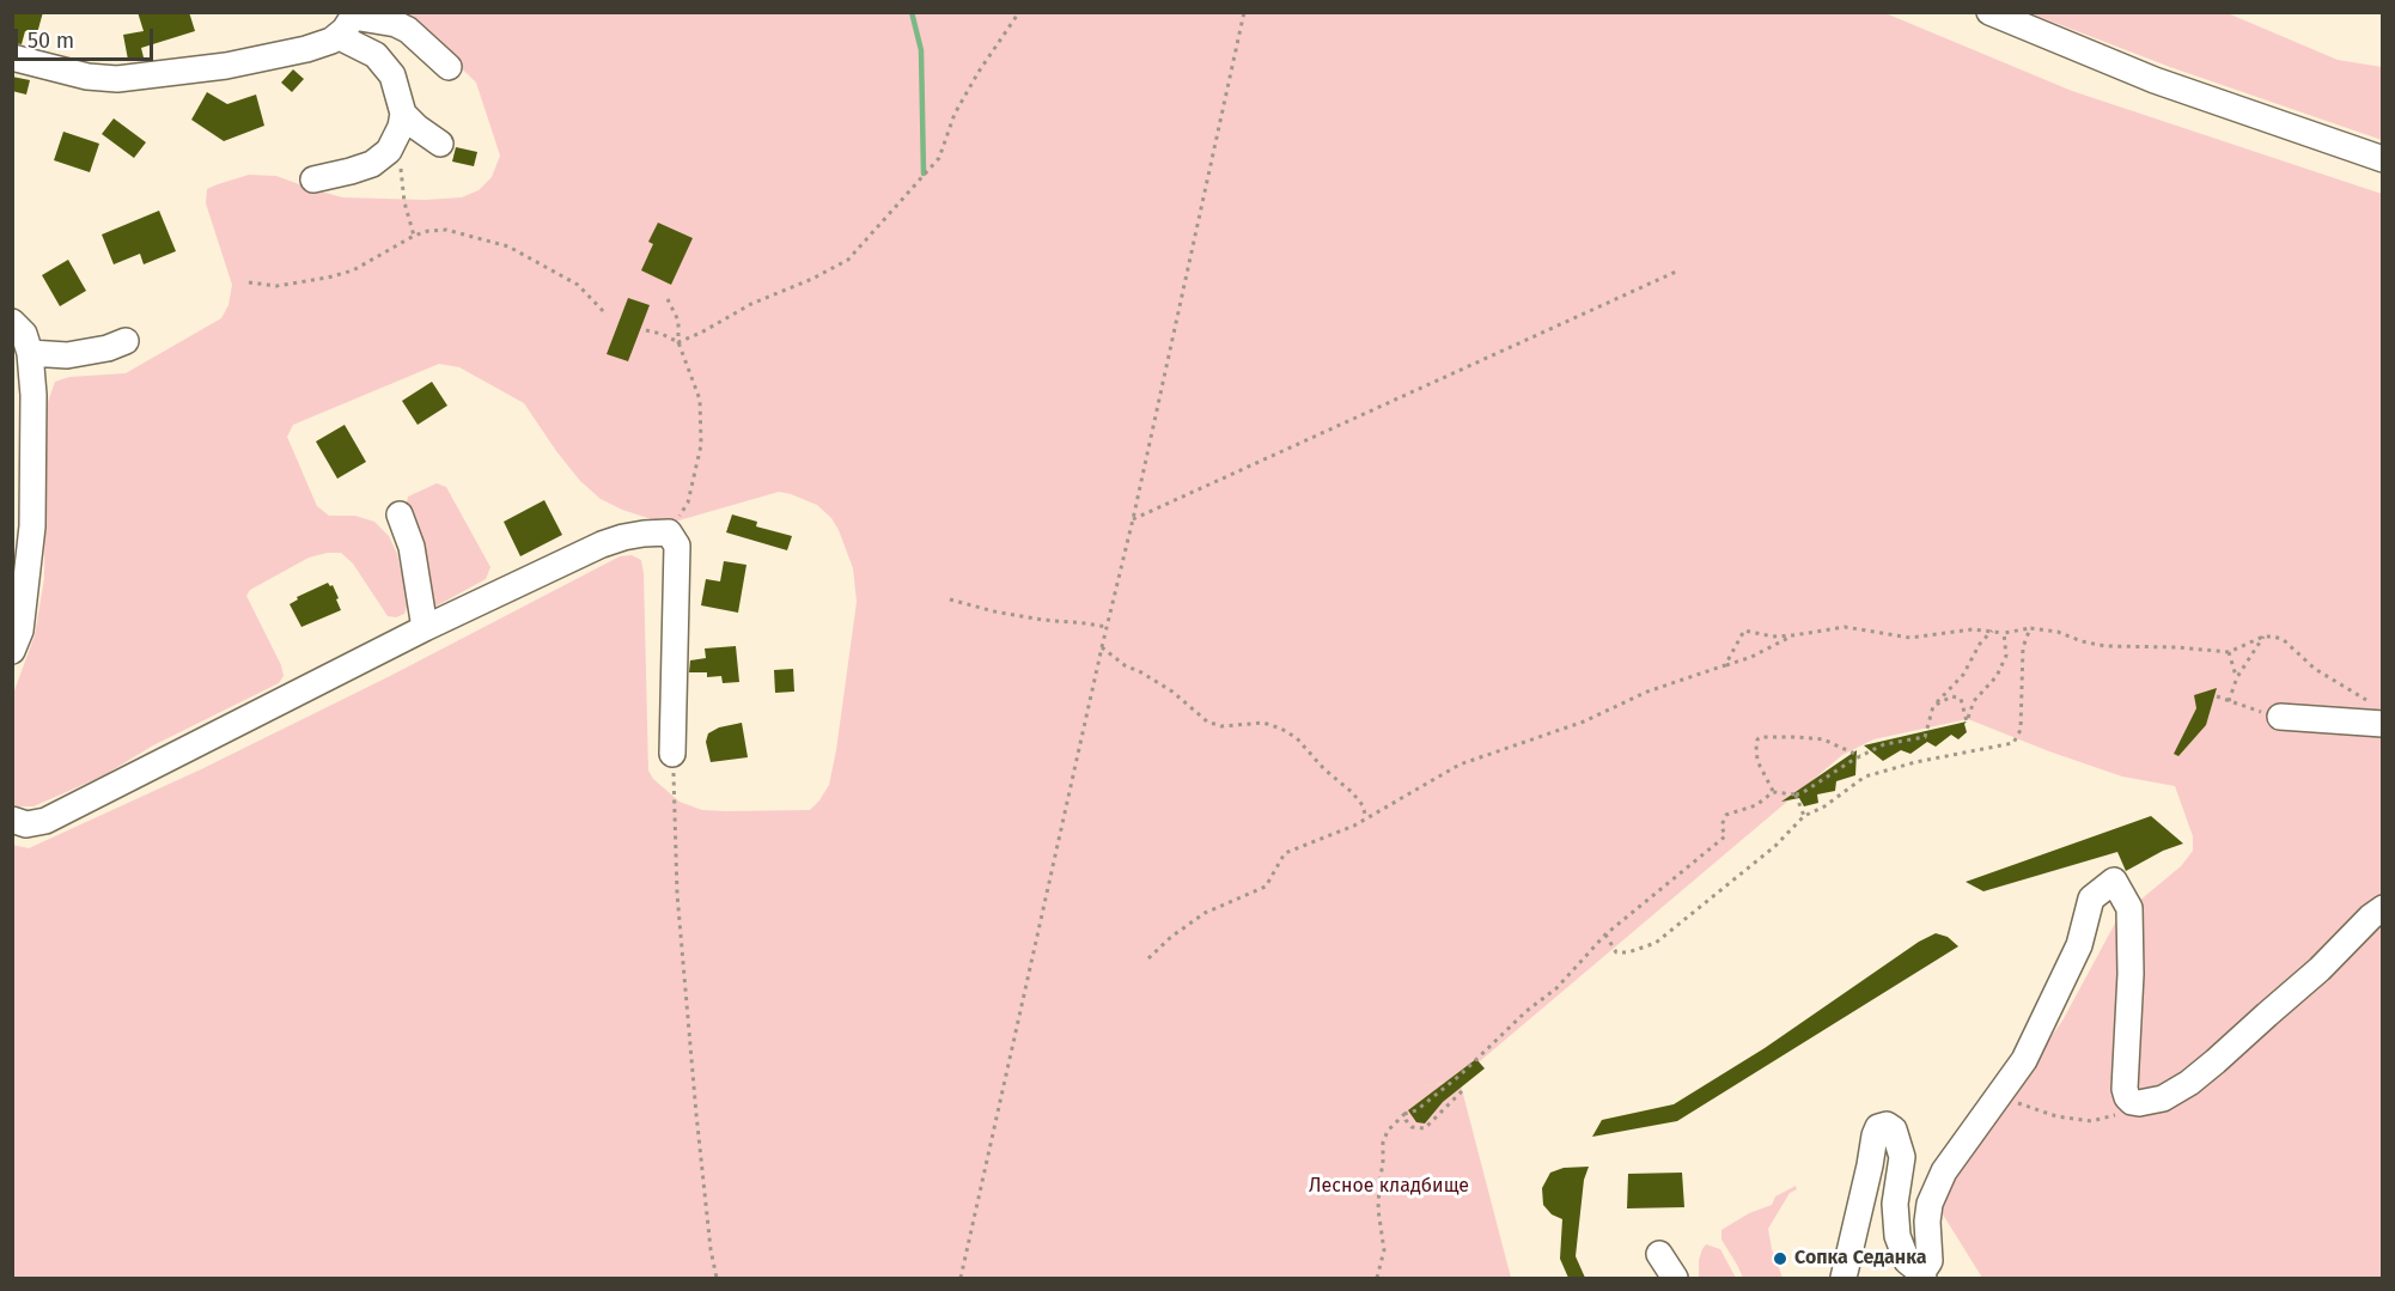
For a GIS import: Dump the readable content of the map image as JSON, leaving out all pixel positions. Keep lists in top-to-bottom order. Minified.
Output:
{"parks":["Лесное кладбище"],"places":["Сопка Седанка"],"scale_bar":"50 m"}
